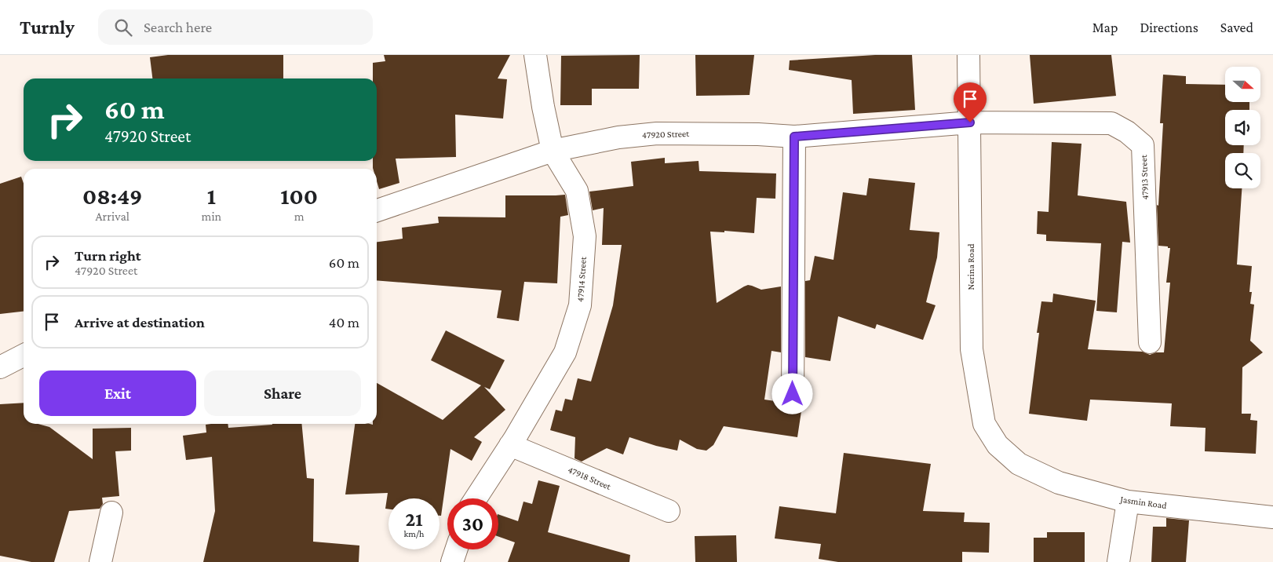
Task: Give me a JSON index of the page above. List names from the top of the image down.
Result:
{
  "streets": {
    "street": [
      "47920 Street",
      "47913 Street",
      "Nerina Road",
      "47914 Street",
      "47918 Street",
      "Jasmin Road"
    ]
  },
  "crossings": [
    ["47920 Street", "47913 Street"],
    ["47920 Street", "Nerina Road"],
    ["47920 Street", "47914 Street"],
    ["47913 Street", "Nerina Road"],
    ["Nerina Road", "Jasmin Road"],
    ["47914 Street", "47918 Street"]
  ],
  "north": "right",
  "page": {
    "header": "Turnly",
    "search": "Search here",
    "nav": ["Map", "Directions", "Saved"],
    "turn": ["60 m", "47920 Street"],
    "eta": [
      "08:49",
      "Arrival",
      "1",
      "min",
      "100",
      "m"
    ],
    "list": [
      {
        "name": "Turn right",
        "note": "47920 Street",
        "value": "60 m"
      },
      {
        "name": "Arrive at destination",
        "value": "40 m"
      }
    ],
    "buttons": ["Exit", "Share"],
    "speed": "21 km/h",
    "limit": "30"
  }
}
